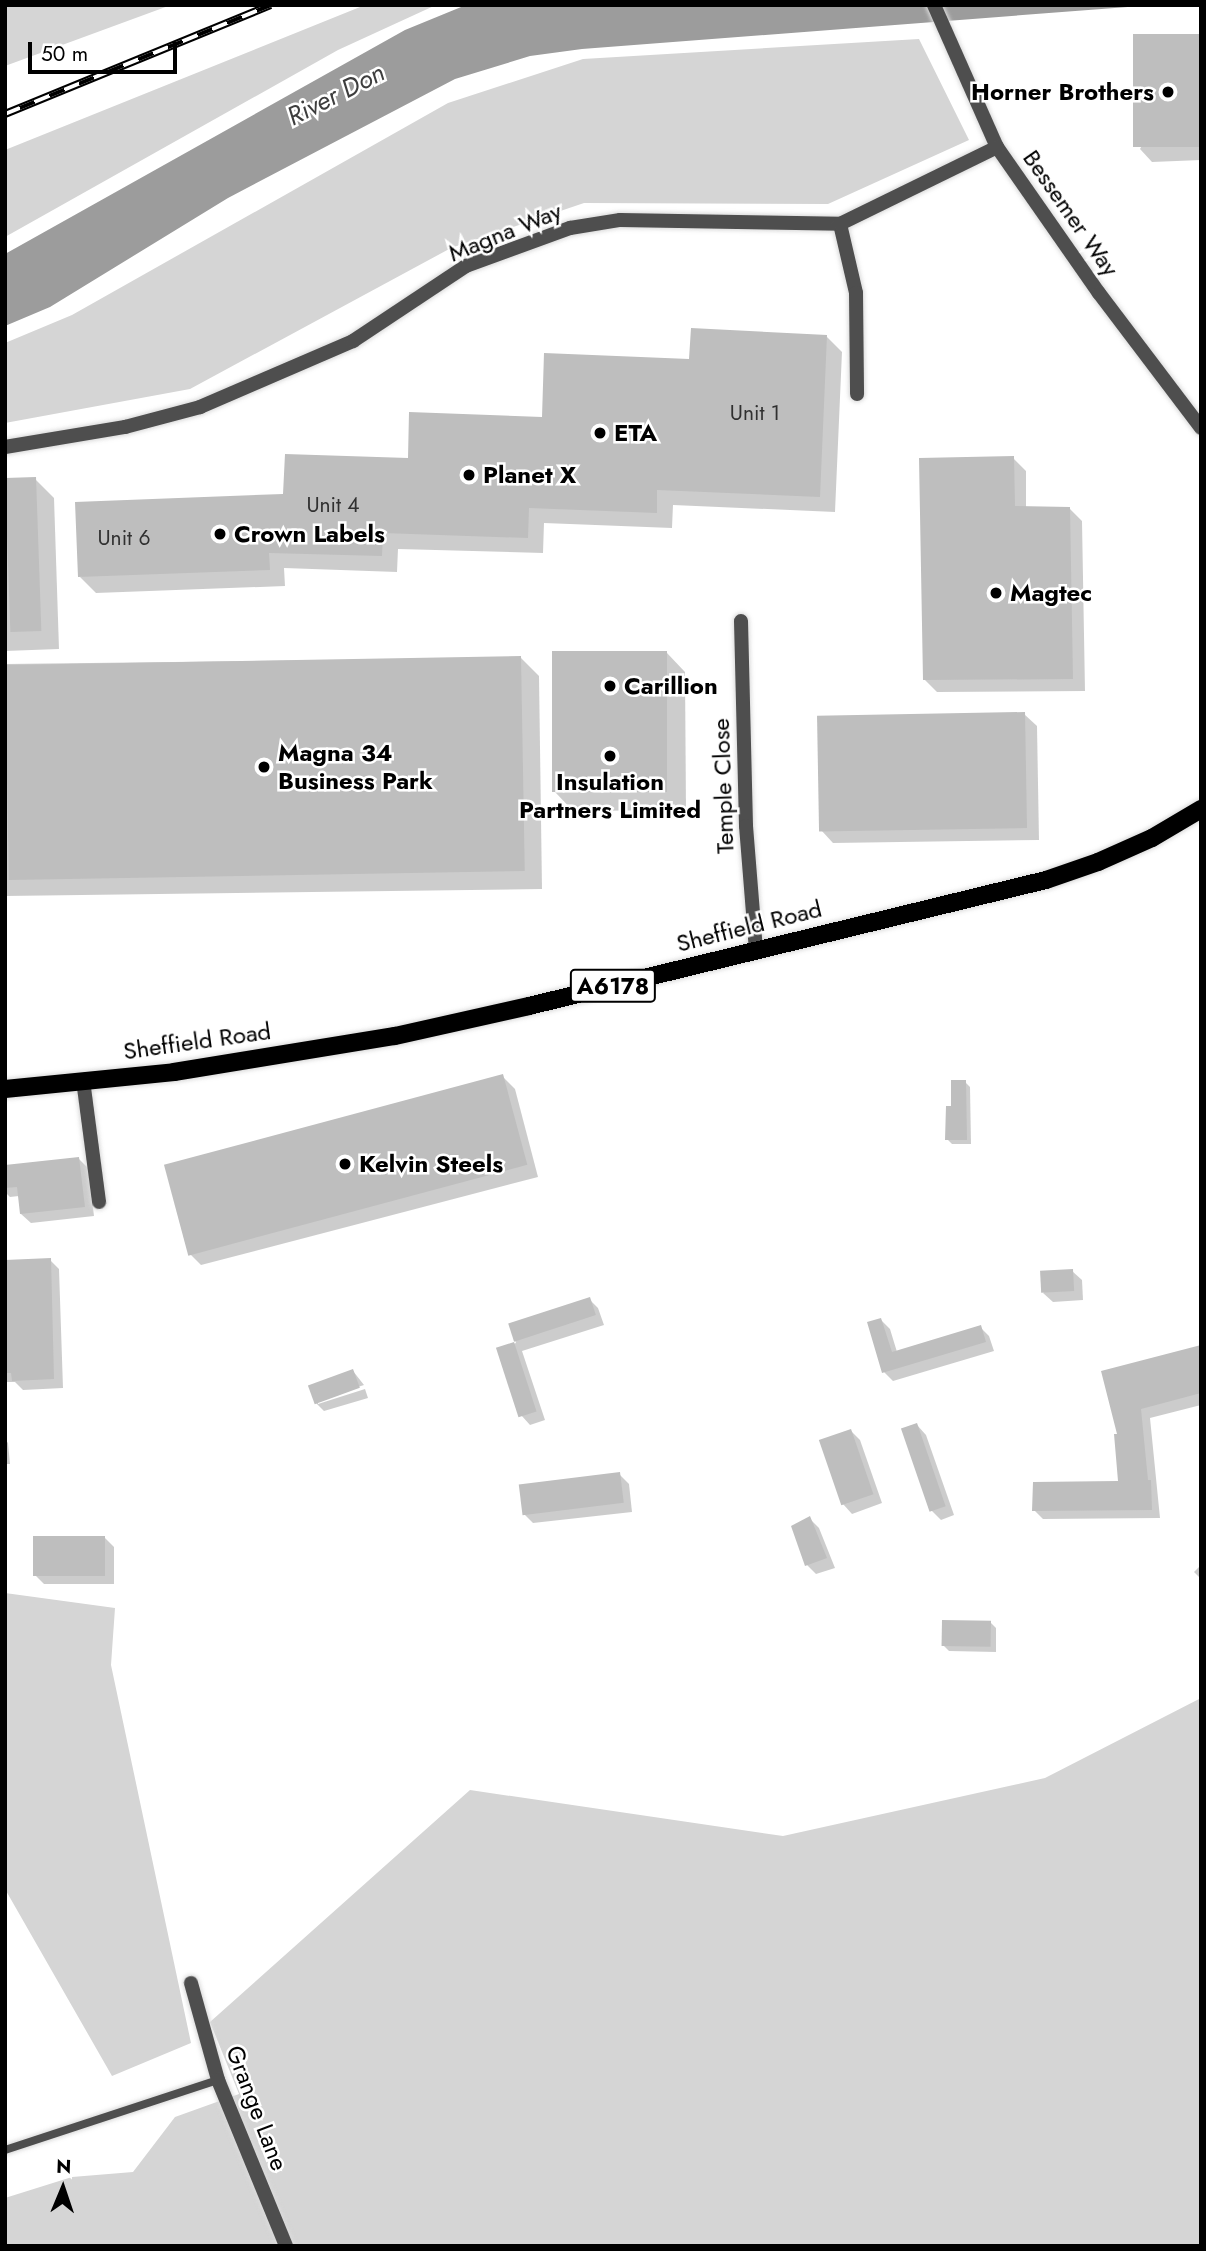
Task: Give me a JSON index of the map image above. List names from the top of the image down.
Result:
{
  "streets": {
    "main road": ["Sheffield Road", "A6178"],
    "street": [
      "Bessemer Way",
      "Magna Way",
      "Temple Close",
      "Grange Lane"
    ]
  },
  "crossings": [
    ["Bessemer Way", "Magna Way"],
    ["Temple Close", "Sheffield Road"]
  ],
  "water": ["River Don"],
  "places": [
    "Horner Brothers",
    "ETA",
    "Planet X",
    "Crown Labels",
    "Magtec",
    "Carillion",
    "Insulation Partners Limited",
    "Magna 34 Business Park",
    "Kelvin Steels"
  ],
  "house_numbers": ["Unit 1", "Unit 4", "Unit 6"],
  "scale_bar": "50 m",
  "north": "top"
}
